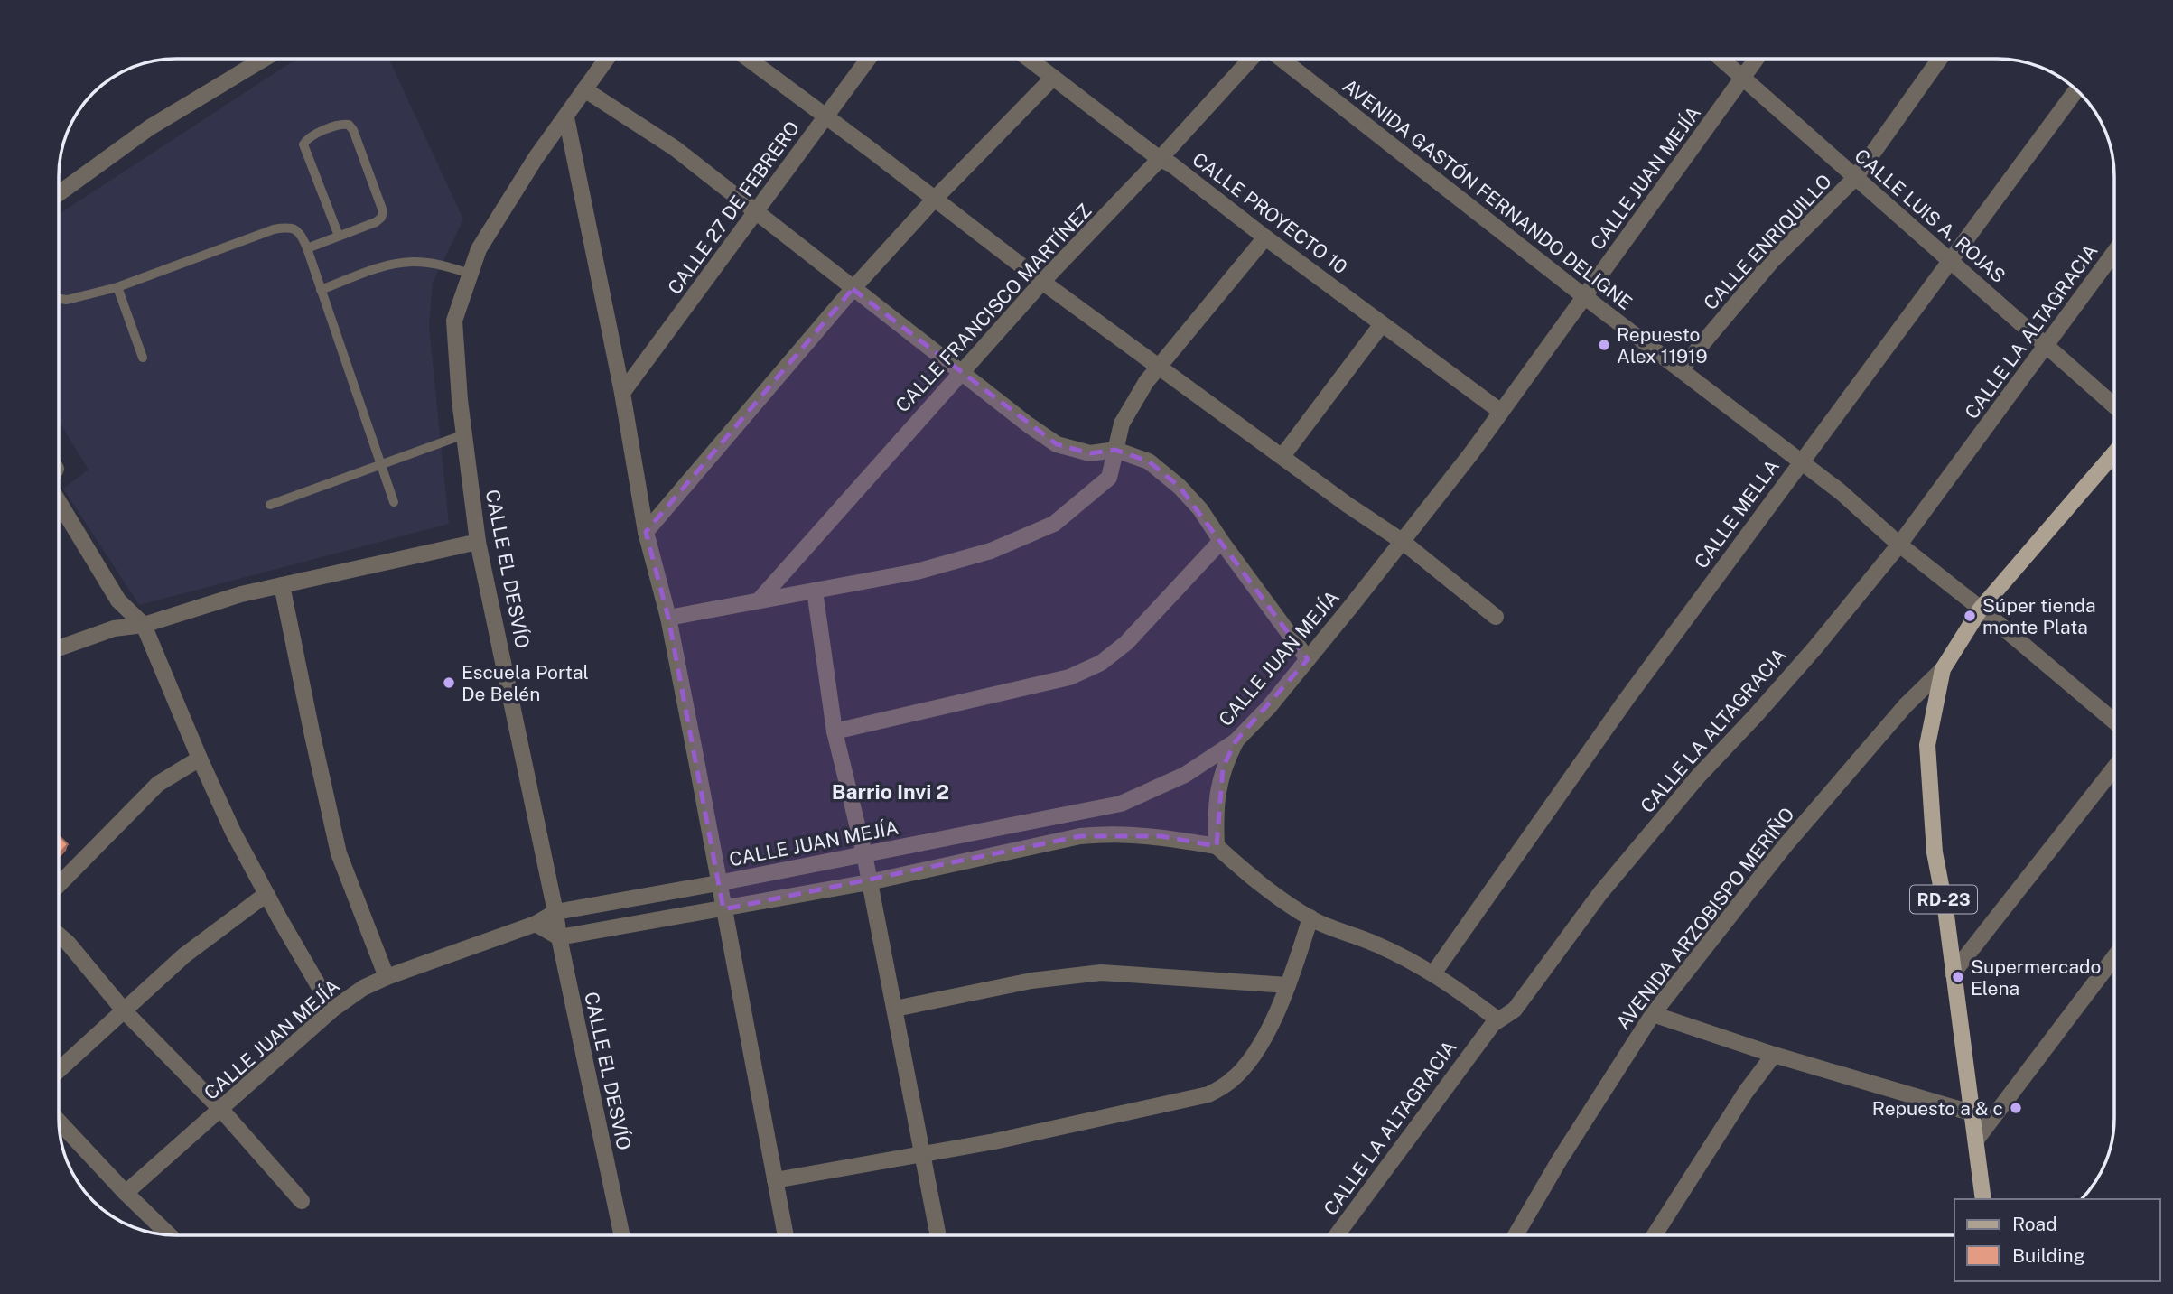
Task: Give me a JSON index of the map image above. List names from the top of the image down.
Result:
{
  "streets": {
    "main road": ["RD-23"],
    "street": [
      "CALLE JUAN MEJÍA",
      "AVENIDA GASTÓN FERNANDO DELIGNE",
      "CALLE 27 DE FEBRERO",
      "CALLE PROYECTO 10",
      "CALLE LUIS A. ROJAS",
      "CALLE ENRIQUILLO",
      "CALLE FRANCISCO MARTÍNEZ",
      "CALLE LA ALTAGRACIA",
      "CALLE MELLA",
      "CALLE EL DESVÍO",
      "AVENIDA ARZOBISPO MERIÑO"
    ]
  },
  "crossings": [
    ["CALLE JUAN MEJÍA", "AVENIDA GASTÓN FERNANDO DELIGNE"],
    ["CALLE JUAN MEJÍA", "CALLE PROYECTO 10"],
    ["CALLE JUAN MEJÍA", "CALLE LUIS A. ROJAS"],
    ["CALLE JUAN MEJÍA", "CALLE EL DESVÍO"],
    ["AVENIDA GASTÓN FERNANDO DELIGNE", "CALLE ENRIQUILLO"],
    ["AVENIDA GASTÓN FERNANDO DELIGNE", "CALLE LA ALTAGRACIA"],
    ["AVENIDA GASTÓN FERNANDO DELIGNE", "CALLE MELLA"],
    ["AVENIDA GASTÓN FERNANDO DELIGNE", "RD-23"],
    ["CALLE PROYECTO 10", "CALLE FRANCISCO MARTÍNEZ"],
    ["CALLE LUIS A. ROJAS", "CALLE ENRIQUILLO"],
    ["CALLE LUIS A. ROJAS", "CALLE LA ALTAGRACIA"],
    ["CALLE LUIS A. ROJAS", "CALLE MELLA"],
    ["RD-23", "AVENIDA ARZOBISPO MERIÑO"]
  ],
  "districts": ["Barrio Invi 2"],
  "places": [
    "Repuesto Alex 11919",
    "Súper tienda monte Plata",
    "Escuela Portal De Belén",
    "Supermercado Elena",
    "Repuesto a & c"
  ],
  "legend": ["Road", "Building"]
}
